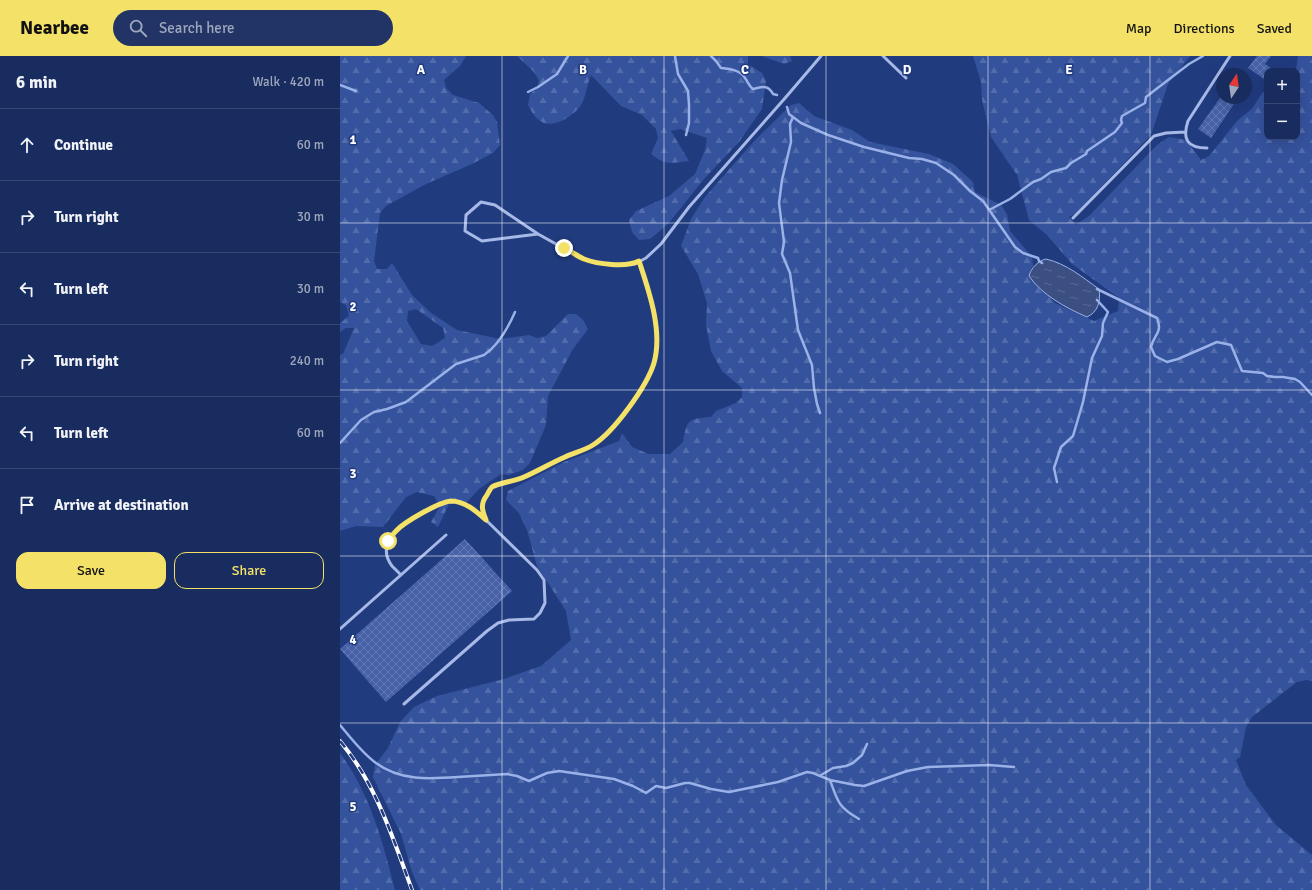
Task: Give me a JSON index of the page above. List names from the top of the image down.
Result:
{
  "north": "top",
  "page": {
    "header": "Nearbee",
    "search": "Search here",
    "nav": ["Map", "Directions", "Saved"],
    "heading": ["6 min", "Walk · 420 m"],
    "map_buttons": ["+", "−"],
    "list": [
      ["Continue", "60 m"],
      ["Turn right", "30 m"],
      ["Turn left", "30 m"],
      ["Turn right", "240 m"],
      ["Turn left", "60 m"],
      "Arrive at destination"
    ],
    "buttons": ["Save", "Share"]
  },
  "grid": {
    "columns": [
      "A",
      "B",
      "C",
      "D",
      "E"
    ],
    "rows": [
      "1",
      "2",
      "3",
      "4",
      "5"
    ]
  }
}
